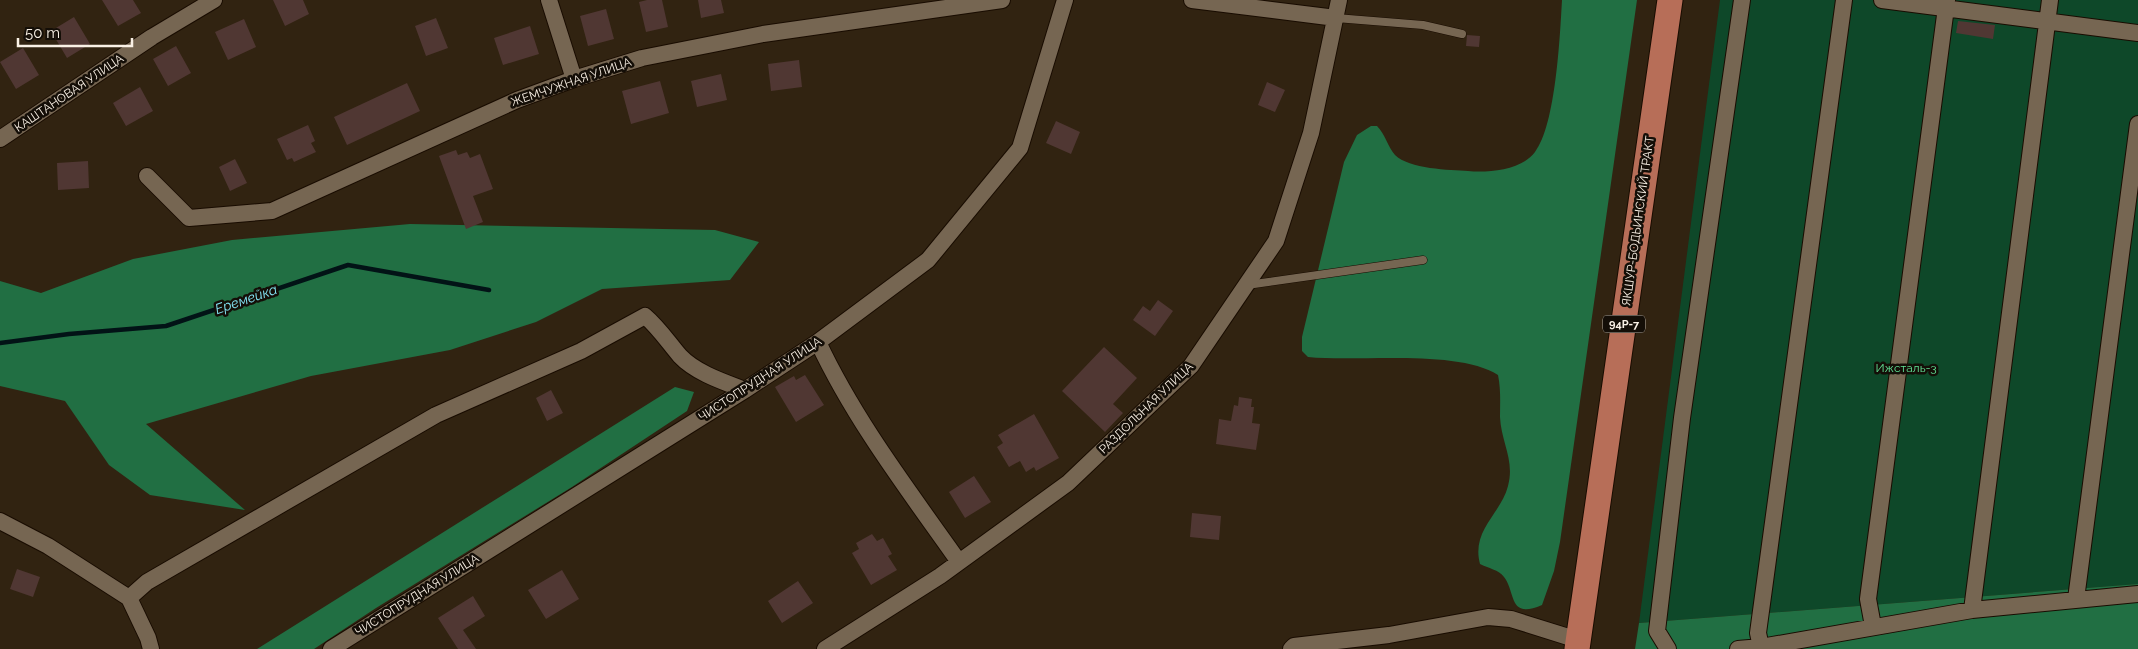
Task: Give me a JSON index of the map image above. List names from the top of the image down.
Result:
{
  "streets": {
    "main road": ["ЯКШУР-БОДЬИНСКИЙ ТРАКТ", "94Р-7"],
    "street": [
      "ЖЕМЧУЖНАЯ УЛИЦА",
      "КАШТАНОВАЯ УЛИЦА",
      "ЧИСТОПРУДНАЯ УЛИЦА",
      "РАЗДОЛЬНАЯ УЛИЦА"
    ]
  },
  "water": ["Еремейка"],
  "parks": ["Ижсталь-3"],
  "scale_bar": "50 m"
}
